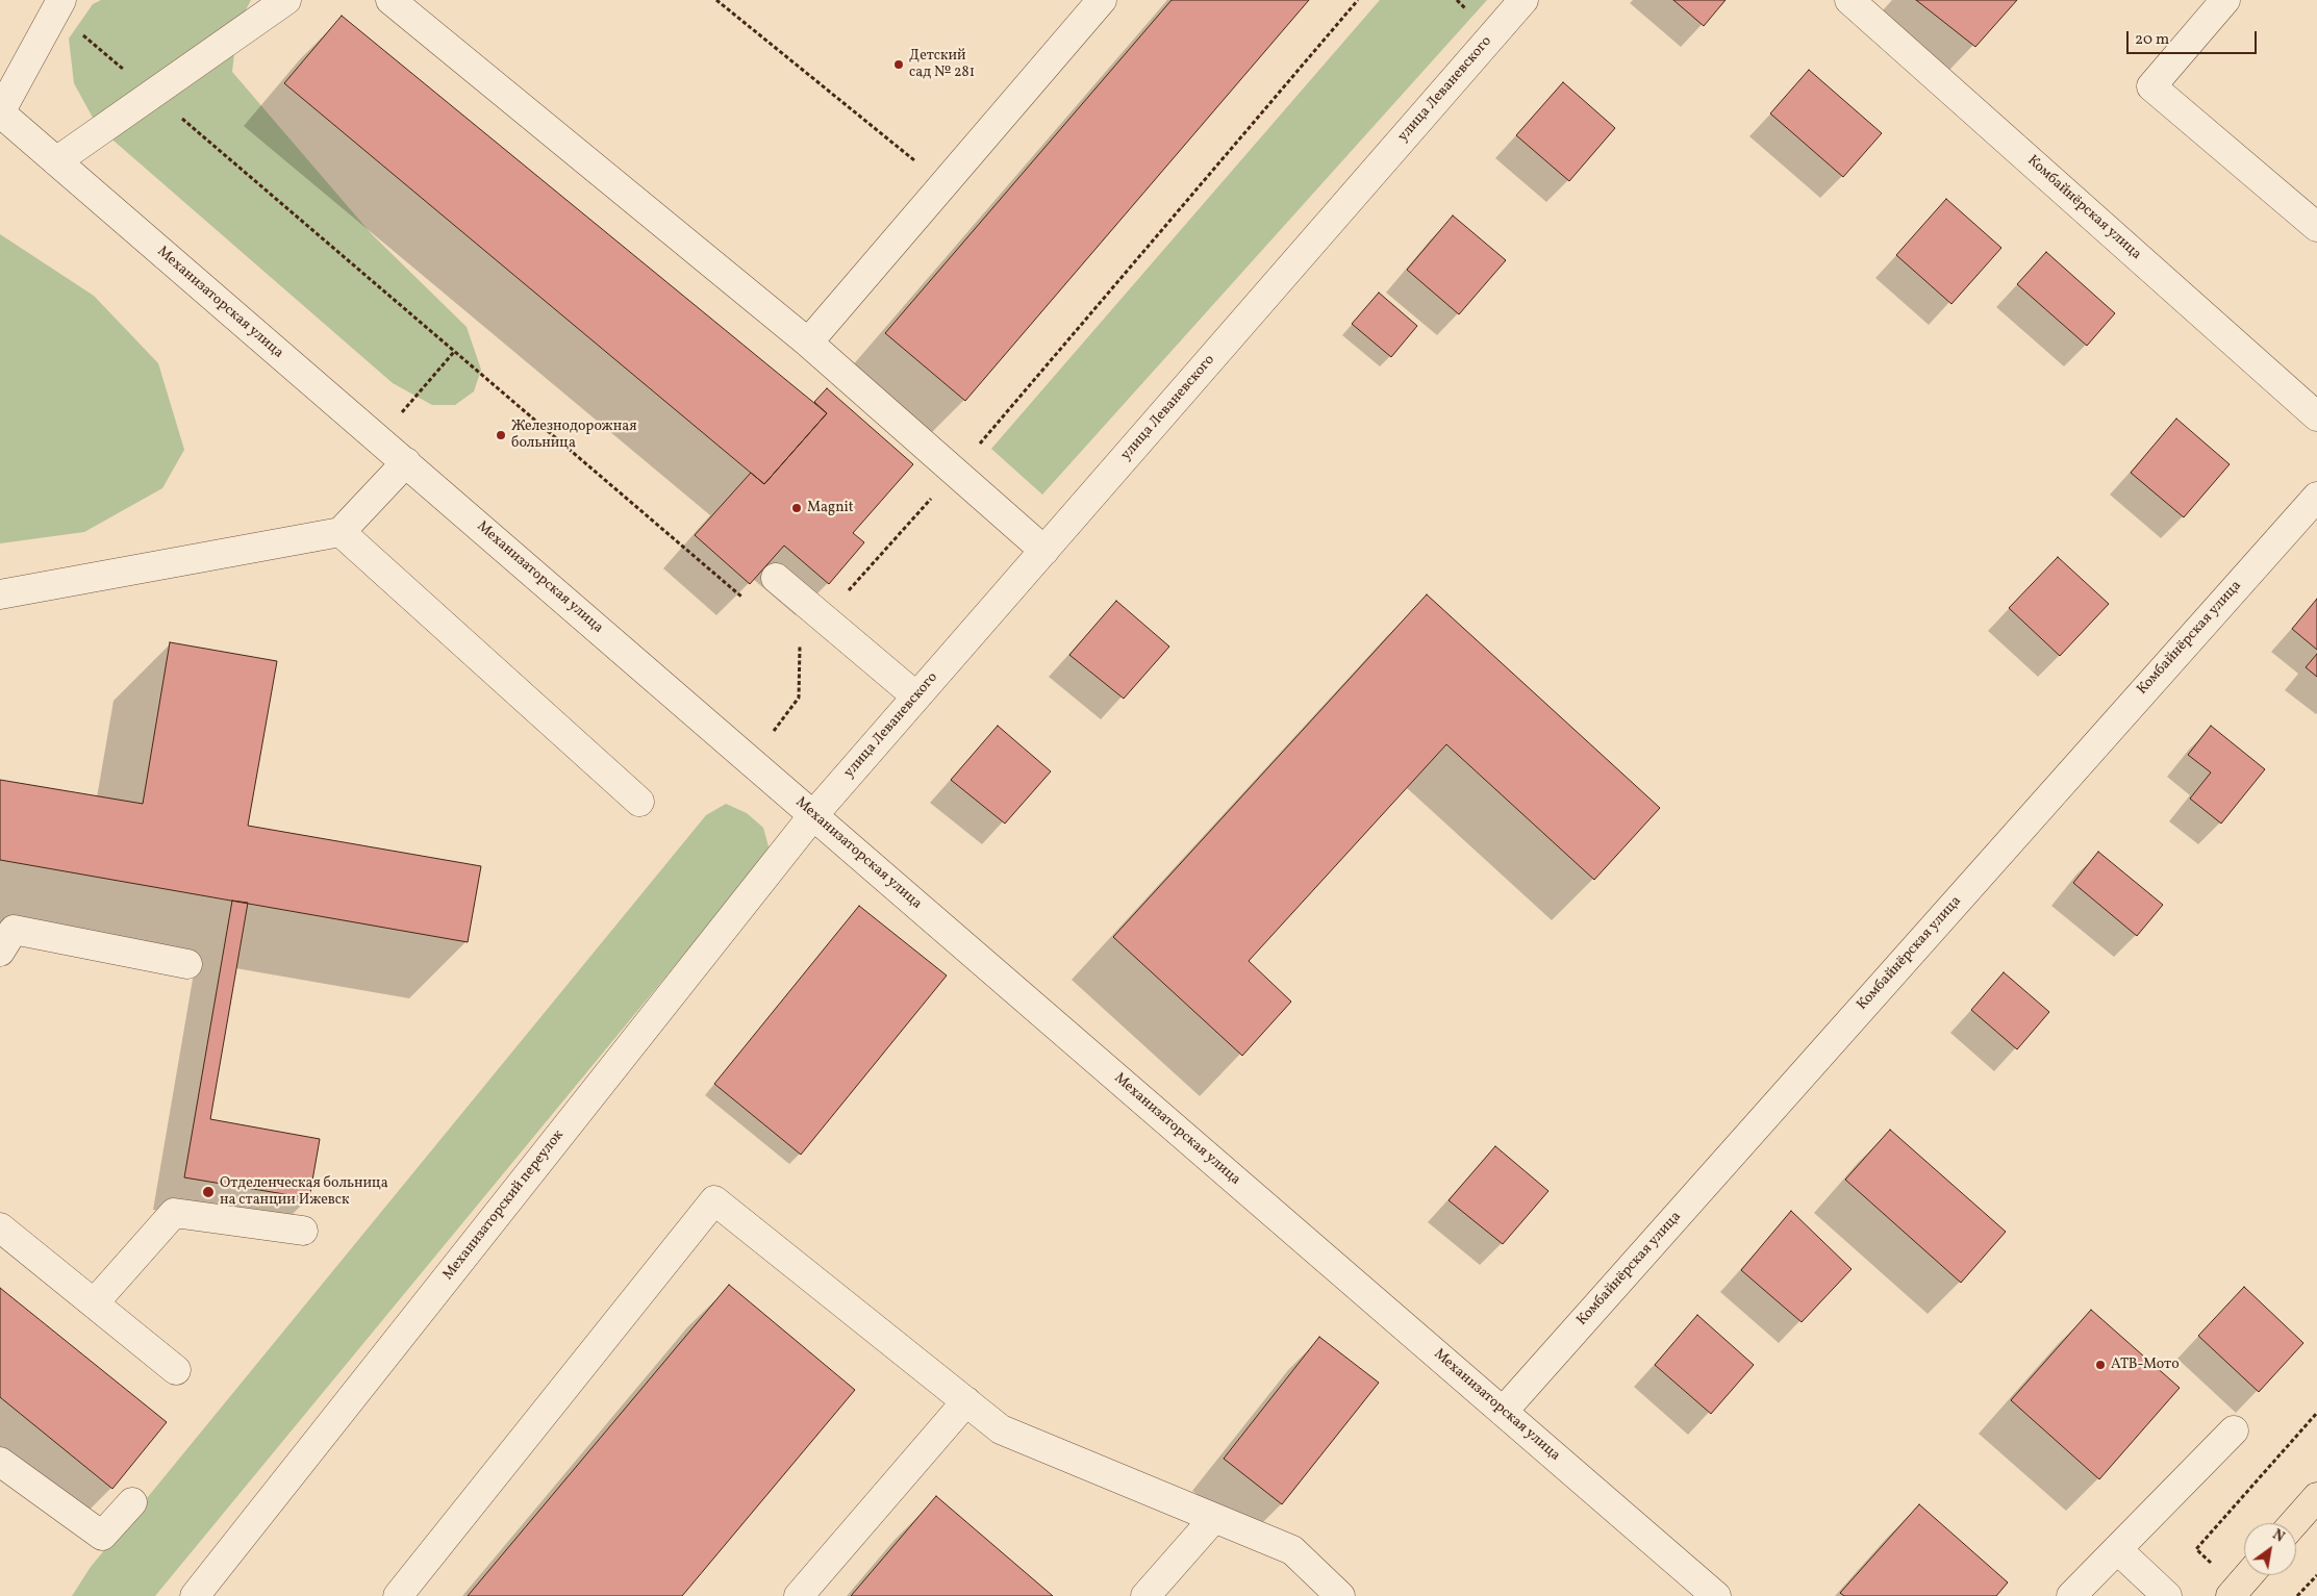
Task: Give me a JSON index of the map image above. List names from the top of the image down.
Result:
{
  "streets": {
    "street": [
      "улица Леваневского",
      "Комбайнёрская улица",
      "Механизаторская улица",
      "Механизаторский переулок"
    ]
  },
  "crossings": [
    ["улица Леваневского", "Механизаторская улица"],
    ["улица Леваневского", "Механизаторский переулок"],
    ["Комбайнёрская улица", "Механизаторская улица"],
    ["Механизаторская улица", "Механизаторский переулок"]
  ],
  "places": [
    "Детский сад № 281",
    "Железнодорожная больница",
    "Magnit",
    "Отделенческая больница на станции Ижевск",
    "АТВ-Мото"
  ],
  "scale_bar": "20 m",
  "north": "top right"
}
